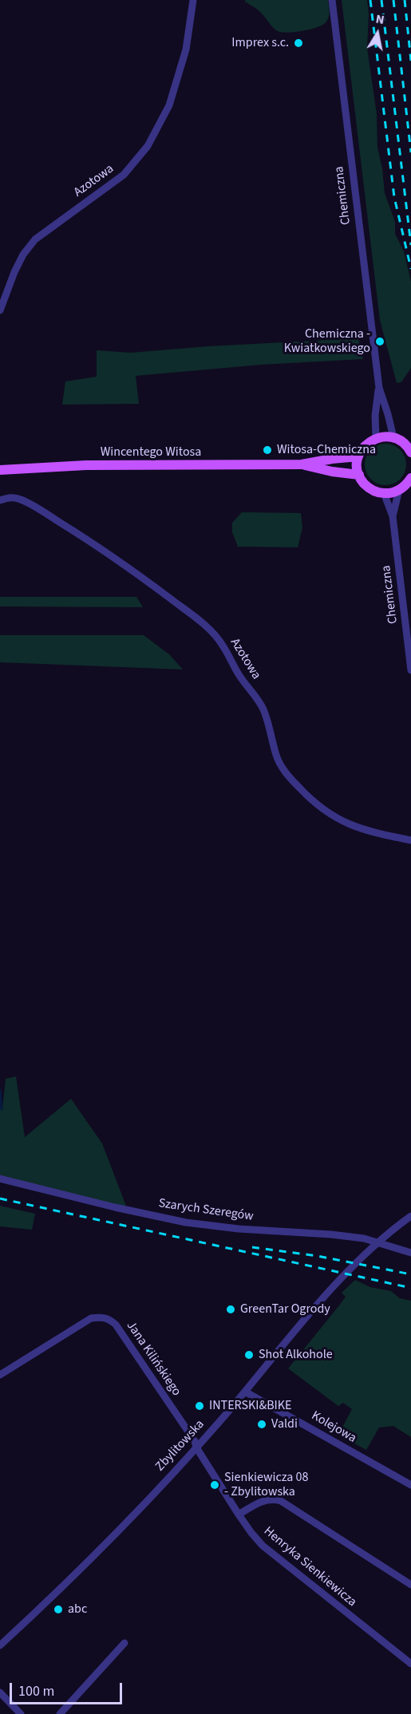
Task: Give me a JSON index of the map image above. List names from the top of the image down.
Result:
{
  "streets": {
    "main road": ["Wincentego Witosa"],
    "street": [
      "Azotowa",
      "Chemiczna",
      "Szarych Szeregów",
      "Jana Kilińskiego",
      "Kolejowa",
      "Zbylitowska",
      "Henryka Sienkiewicza"
    ]
  },
  "crossings": [
    ["Jana Kilińskiego", "Zbylitowska"],
    ["Jana Kilińskiego", "Henryka Sienkiewicza"],
    ["Kolejowa", "Zbylitowska"],
    ["Zbylitowska", "Henryka Sienkiewicza"]
  ],
  "places": [
    "Imprex s.c.",
    "Chemiczna - Kwiatkowskiego",
    "Witosa-Chemiczna",
    "GreenTar Ogrody",
    "Shot Alkohole",
    "INTERSKI&BIKE",
    "Valdi",
    "Sienkiewicza 08 - Zbylitowska",
    "abc"
  ],
  "scale_bar": "100 m",
  "north": "top"
}
